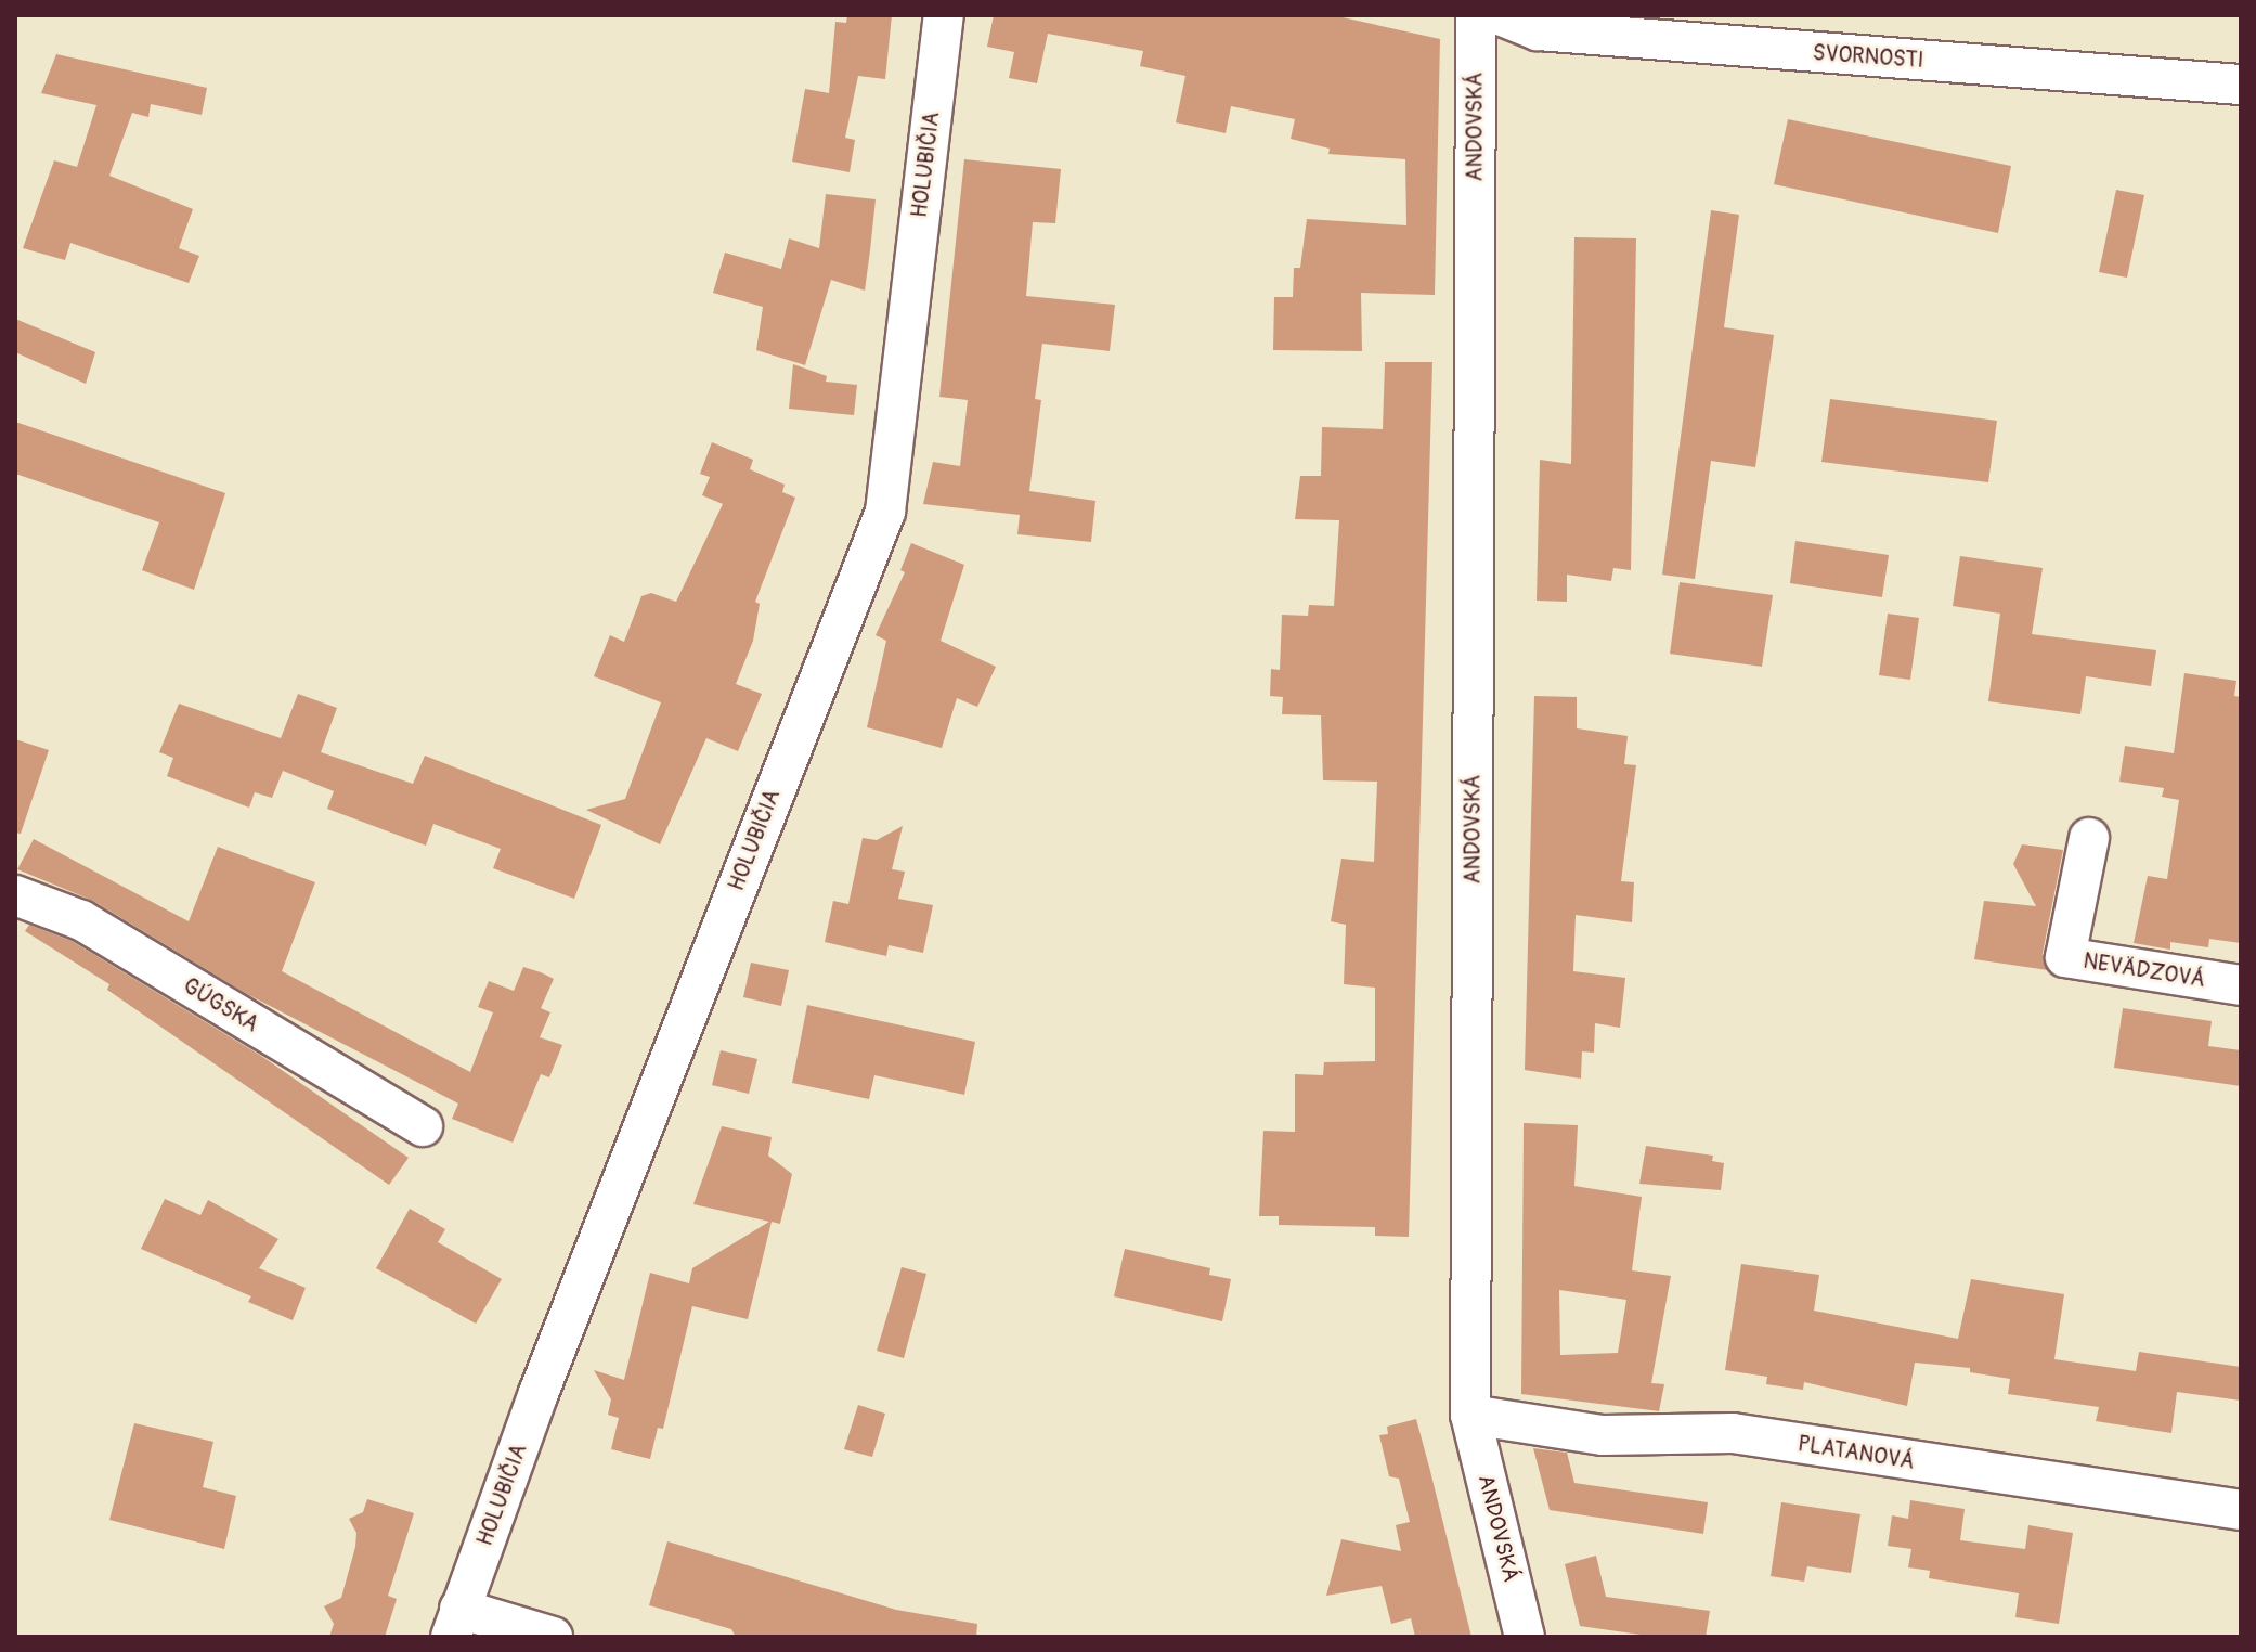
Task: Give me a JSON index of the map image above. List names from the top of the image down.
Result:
{
  "streets": {
    "street": [
      "SVORNOSTI",
      "ANDOVSKÁ",
      "HOLUBIČIA",
      "NEVÄDZOVÁ",
      "GÚGSKA",
      "PLATANOVÁ"
    ]
  },
  "crossings": [
    ["ANDOVSKÁ", "PLATANOVÁ"]
  ]
}
